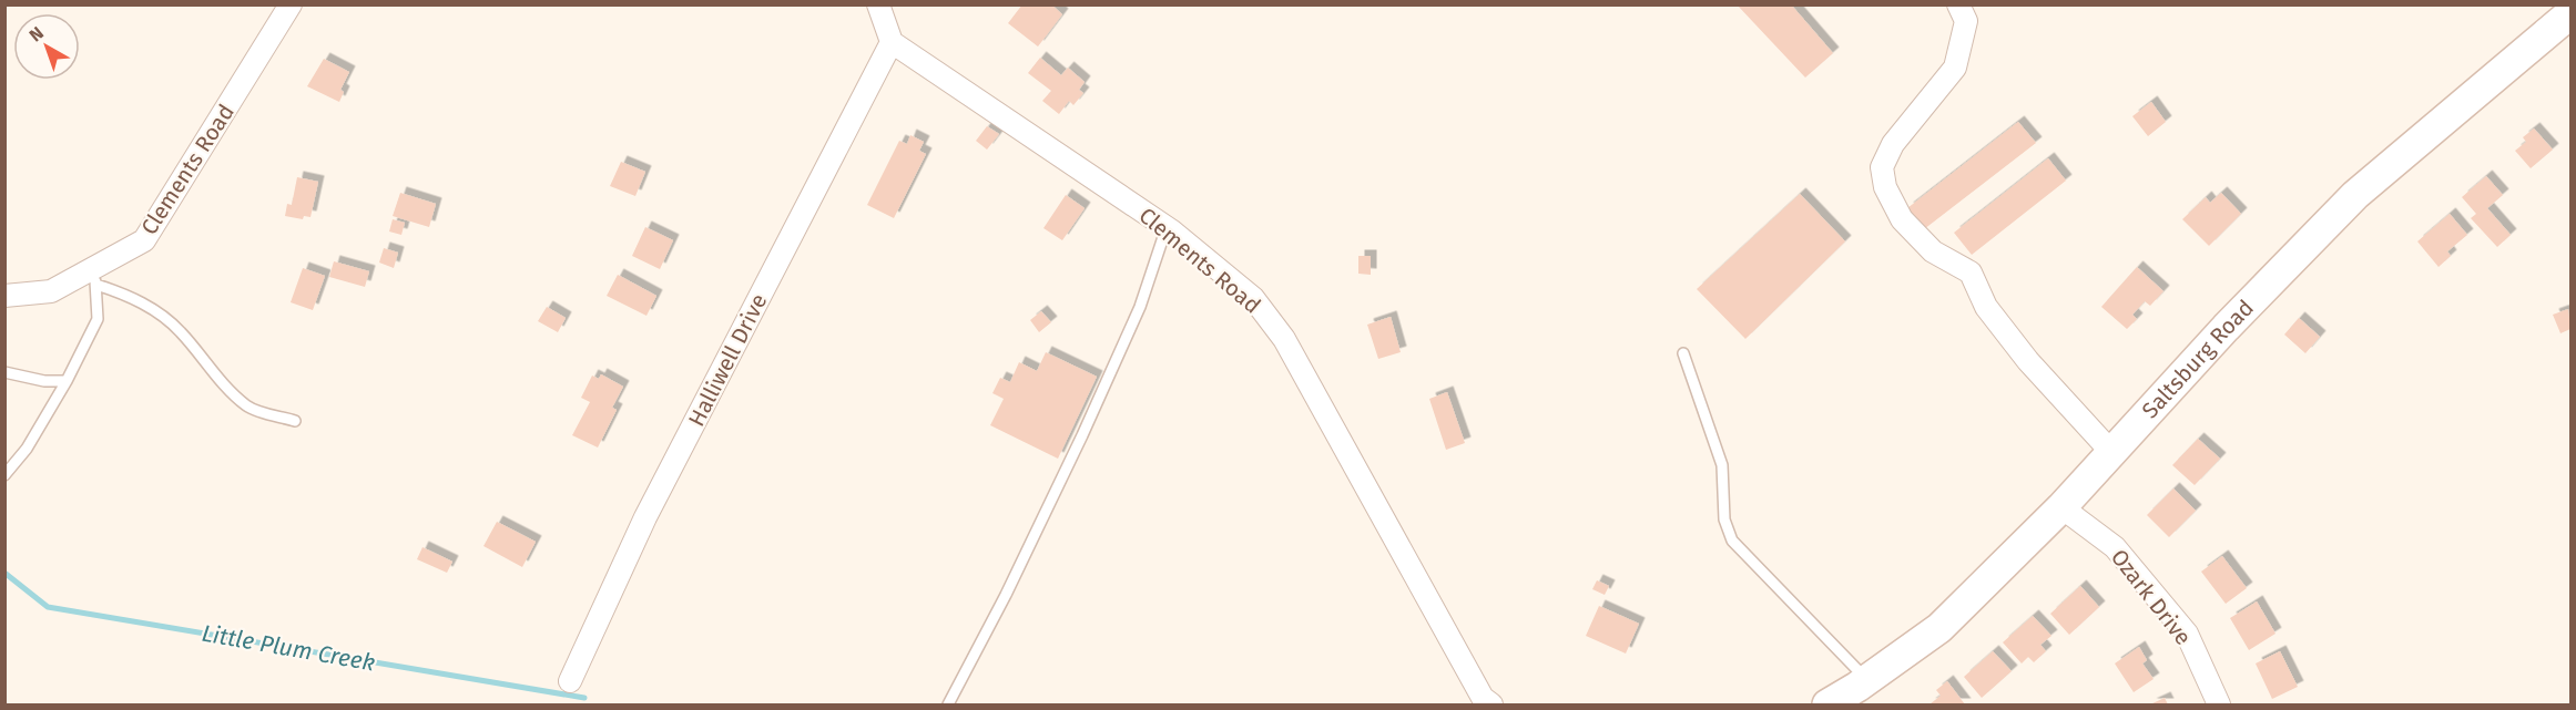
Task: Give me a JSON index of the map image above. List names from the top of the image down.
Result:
{
  "streets": {
    "main road": ["Saltsburg Road"],
    "street": ["Clements Road", "Halliwell Drive", "Ozark Drive"]
  },
  "crossings": [
    ["Clements Road", "Halliwell Drive"],
    ["Saltsburg Road", "Ozark Drive"]
  ],
  "water": ["Little Plum Creek"],
  "north": "top left"
}
